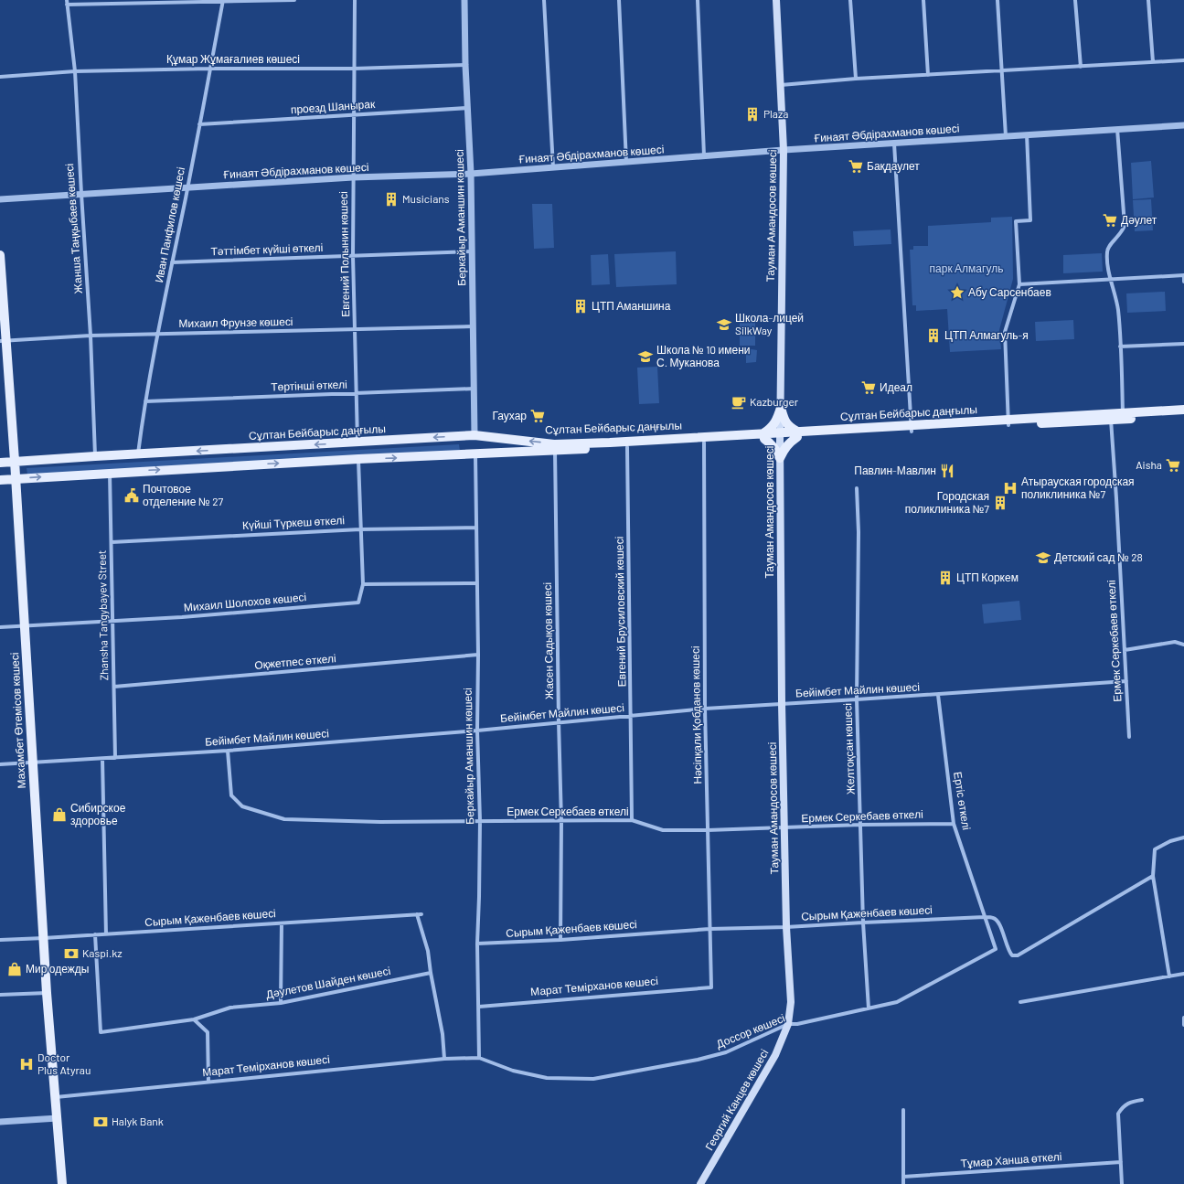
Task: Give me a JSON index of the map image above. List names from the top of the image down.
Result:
{
  "streets": {
    "main road": [
      "Тауман Амандосов көшесі",
      "Сұлтан Бейбарыс даңғылы",
      "Махамбет Өтемісов көшесі",
      "Георгий Канцев көшесі"
    ],
    "street": [
      "Құмар Жұмағалиев көшесі",
      "проезд Шанырак",
      "Ғинаят Әбдірахманов көшесі",
      "Беркайыр Аманшин көшесі",
      "Иван Панфилов көшесі",
      "Жанша Таңқыбаев көшесі",
      "Тәттімбет күйші өткелі",
      "Евгений Полынин көшесі",
      "Михаил Фрунзе көшесі",
      "Төртінші өткелі",
      "Күйші Түркеш өткелі",
      "Михаил Шолохов көшесі",
      "Евгений Брусиловский көшесі",
      "Zhansha Tangybayev Street",
      "Жасен Садықов көшесі",
      "Ермек Серкебаев өткелі",
      "Оқжетпес өткелі",
      "Бейімбет Майлин көшесі",
      "Нәсіпқали Қобданов көшесі",
      "Желтоқсан көшесі",
      "Ертіс өткелі",
      "Сырым Қаженбаев көшесі",
      "Дәулетов Шайден көшесі",
      "Марат Темірханов көшесі",
      "Доссор көшесі",
      "Тұмар Ханша өткелі"
    ]
  },
  "crossings": [
    ["Құмар Жұмағалиев көшесі", "Беркайыр Аманшин көшесі"],
    ["Құмар Жұмағалиев көшесі", "Иван Панфилов көшесі"],
    ["Құмар Жұмағалиев көшесі", "Жанша Таңқыбаев көшесі"],
    ["Құмар Жұмағалиев көшесі", "Евгений Полынин көшесі"],
    ["проезд Шанырак", "Беркайыр Аманшин көшесі"],
    ["проезд Шанырак", "Иван Панфилов көшесі"],
    ["проезд Шанырак", "Евгений Полынин көшесі"],
    ["Ғинаят Әбдірахманов көшесі", "Тауман Амандосов көшесі"],
    ["Ғинаят Әбдірахманов көшесі", "Беркайыр Аманшин көшесі"],
    ["Ғинаят Әбдірахманов көшесі", "Иван Панфилов көшесі"],
    ["Ғинаят Әбдірахманов көшесі", "Жанша Таңқыбаев көшесі"],
    ["Ғинаят Әбдірахманов көшесі", "Евгений Полынин көшесі"],
    ["Тауман Амандосов көшесі", "Сұлтан Бейбарыс даңғылы"],
    ["Тауман Амандосов көшесі", "Ермек Серкебаев өткелі"],
    ["Тауман Амандосов көшесі", "Бейімбет Майлин көшесі"],
    ["Тауман Амандосов көшесі", "Сырым Қаженбаев көшесі"],
    ["Тауман Амандосов көшесі", "Доссор көшесі"],
    ["Тауман Амандосов көшесі", "Георгий Канцев көшесі"],
    ["Беркайыр Аманшин көшесі", "Тәттімбет күйші өткелі"],
    ["Беркайыр Аманшин көшесі", "Михаил Фрунзе көшесі"],
    ["Беркайыр Аманшин көшесі", "Төртінші өткелі"],
    ["Беркайыр Аманшин көшесі", "Сұлтан Бейбарыс даңғылы"],
    ["Беркайыр Аманшин көшесі", "Күйші Түркеш өткелі"],
    ["Беркайыр Аманшин көшесі", "Ермек Серкебаев өткелі"],
    ["Беркайыр Аманшин көшесі", "Оқжетпес өткелі"],
    ["Беркайыр Аманшин көшесі", "Бейімбет Майлин көшесі"],
    ["Беркайыр Аманшин көшесі", "Сырым Қаженбаев көшесі"],
    ["Беркайыр Аманшин көшесі", "Марат Темірханов көшесі"],
    ["Беркайыр Аманшин көшесі", "Доссор көшесі"],
    ["Иван Панфилов көшесі", "Тәттімбет күйші өткелі"],
    ["Иван Панфилов көшесі", "Михаил Фрунзе көшесі"],
    ["Иван Панфилов көшесі", "Төртінші өткелі"],
    ["Иван Панфилов көшесі", "Сұлтан Бейбарыс даңғылы"],
    ["Жанша Таңқыбаев көшесі", "Михаил Фрунзе көшесі"],
    ["Жанша Таңқыбаев көшесі", "Сұлтан Бейбарыс даңғылы"],
    ["Тәттімбет күйші өткелі", "Евгений Полынин көшесі"],
    ["Евгений Полынин көшесі", "Михаил Фрунзе көшесі"],
    ["Евгений Полынин көшесі", "Төртінші өткелі"],
    ["Евгений Полынин көшесі", "Сұлтан Бейбарыс даңғылы"],
    ["Михаил Фрунзе көшесі", "Махамбет Өтемісов көшесі"],
    ["Сұлтан Бейбарыс даңғылы", "Евгений Брусиловский көшесі"],
    ["Сұлтан Бейбарыс даңғылы", "Zhansha Tangybayev Street"],
    ["Сұлтан Бейбарыс даңғылы", "Жасен Садықов көшесі"],
    ["Сұлтан Бейбарыс даңғылы", "Ермек Серкебаев өткелі"],
    ["Сұлтан Бейбарыс даңғылы", "Нәсіпқали Қобданов көшесі"],
    ["Сұлтан Бейбарыс даңғылы", "Махамбет Өтемісов көшесі"],
    ["Күйші Түркеш өткелі", "Zhansha Tangybayev Street"],
    ["Михаил Шолохов көшесі", "Zhansha Tangybayev Street"],
    ["Михаил Шолохов көшесі", "Махамбет Өтемісов көшесі"],
    ["Евгений Брусиловский көшесі", "Ермек Серкебаев өткелі"],
    ["Евгений Брусиловский көшесі", "Бейімбет Майлин көшесі"],
    ["Zhansha Tangybayev Street", "Оқжетпес өткелі"],
    ["Zhansha Tangybayev Street", "Бейімбет Майлин көшесі"],
    ["Жасен Садықов көшесі", "Ермек Серкебаев өткелі"],
    ["Жасен Садықов көшесі", "Бейімбет Майлин көшесі"],
    ["Жасен Садықов көшесі", "Сырым Қаженбаев көшесі"],
    ["Ермек Серкебаев өткелі", "Бейімбет Майлин көшесі"],
    ["Ермек Серкебаев өткелі", "Нәсіпқали Қобданов көшесі"],
    ["Ермек Серкебаев өткелі", "Желтоқсан көшесі"],
    ["Ермек Серкебаев өткелі", "Ертіс өткелі"],
    ["Бейімбет Майлин көшесі", "Нәсіпқали Қобданов көшесі"],
    ["Бейімбет Майлин көшесі", "Махамбет Өтемісов көшесі"],
    ["Бейімбет Майлин көшесі", "Желтоқсан көшесі"],
    ["Бейімбет Майлин көшесі", "Ертіс өткелі"],
    ["Нәсіпқали Қобданов көшесі", "Сырым Қаженбаев көшесі"],
    ["Нәсіпқали Қобданов көшесі", "Марат Темірханов көшесі"],
    ["Махамбет Өтемісов көшесі", "Сырым Қаженбаев көшесі"],
    ["Махамбет Өтемісов көшесі", "Марат Темірханов көшесі"],
    ["Желтоқсан көшесі", "Сырым Қаженбаев көшесі"],
    ["Желтоқсан көшесі", "Доссор көшесі"],
    ["Ертіс өткелі", "Сырым Қаженбаев көшесі"],
    ["Ертіс өткелі", "Доссор көшесі"],
    ["Сырым Қаженбаев көшесі", "Дәулетов Шайден көшесі"],
    ["Марат Темірханов көшесі", "Доссор көшесі"],
    ["Доссор көшесі", "Георгий Канцев көшесі"]
  ],
  "parks": ["парк Алмагуль"],
  "places": {
    "building": [
      "Plaza",
      "Musicians",
      "ЦТП Аманшина",
      "ЦТП Алмагуль-я",
      "Городская поликлиника №7",
      "ЦТП Коркем"
    ],
    "supermarket": [
      "Бақдаулет",
      "Дәулет",
      "Идеал",
      "Гаухар",
      "Aisha"
    ],
    "place": ["Абу Сарсенбаев"],
    "school or university": ["Школа-лицей SilkWay", "Школа № 10 имени С. Муканова", "Детский сад № 28"],
    "cafe": ["Kazburger"],
    "restaurant": ["Павлин-Мавлин"],
    "hospital": ["Атырауская городская поликлиника №7", "Doctor Plus Atyrau"],
    "public building": ["Почтовое отделение № 27"],
    "shop": ["Сибирское здоровье", "Мир одежды"],
    "bank": ["Kaspi.kz", "Halyk Bank"]
  }
}
